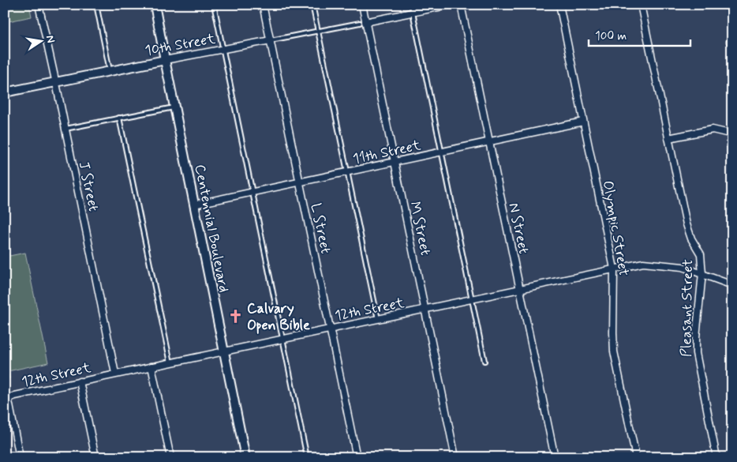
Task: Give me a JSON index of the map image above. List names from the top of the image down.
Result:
{
  "streets": {
    "main road": ["10th Street", "Centennial Boulevard"],
    "street": [
      "11th Street",
      "J Street",
      "L Street",
      "M Street",
      "N Street",
      "Olympic Street",
      "Pleasant Street",
      "12th Street"
    ]
  },
  "crossings": [
    ["10th Street", "J Street"],
    ["10th Street", "Centennial Boulevard"],
    ["10th Street", "L Street"],
    ["10th Street", "M Street"],
    ["11th Street", "Centennial Boulevard"],
    ["11th Street", "L Street"],
    ["11th Street", "M Street"],
    ["11th Street", "N Street"],
    ["11th Street", "Olympic Street"],
    ["J Street", "12th Street"],
    ["Centennial Boulevard", "12th Street"],
    ["L Street", "12th Street"],
    ["M Street", "12th Street"],
    ["N Street", "12th Street"],
    ["Olympic Street", "12th Street"],
    ["Pleasant Street", "12th Street"]
  ],
  "places": {
    "church": ["Calvary Open Bible"]
  },
  "scale_bar": "100 m",
  "north": "right"
}
